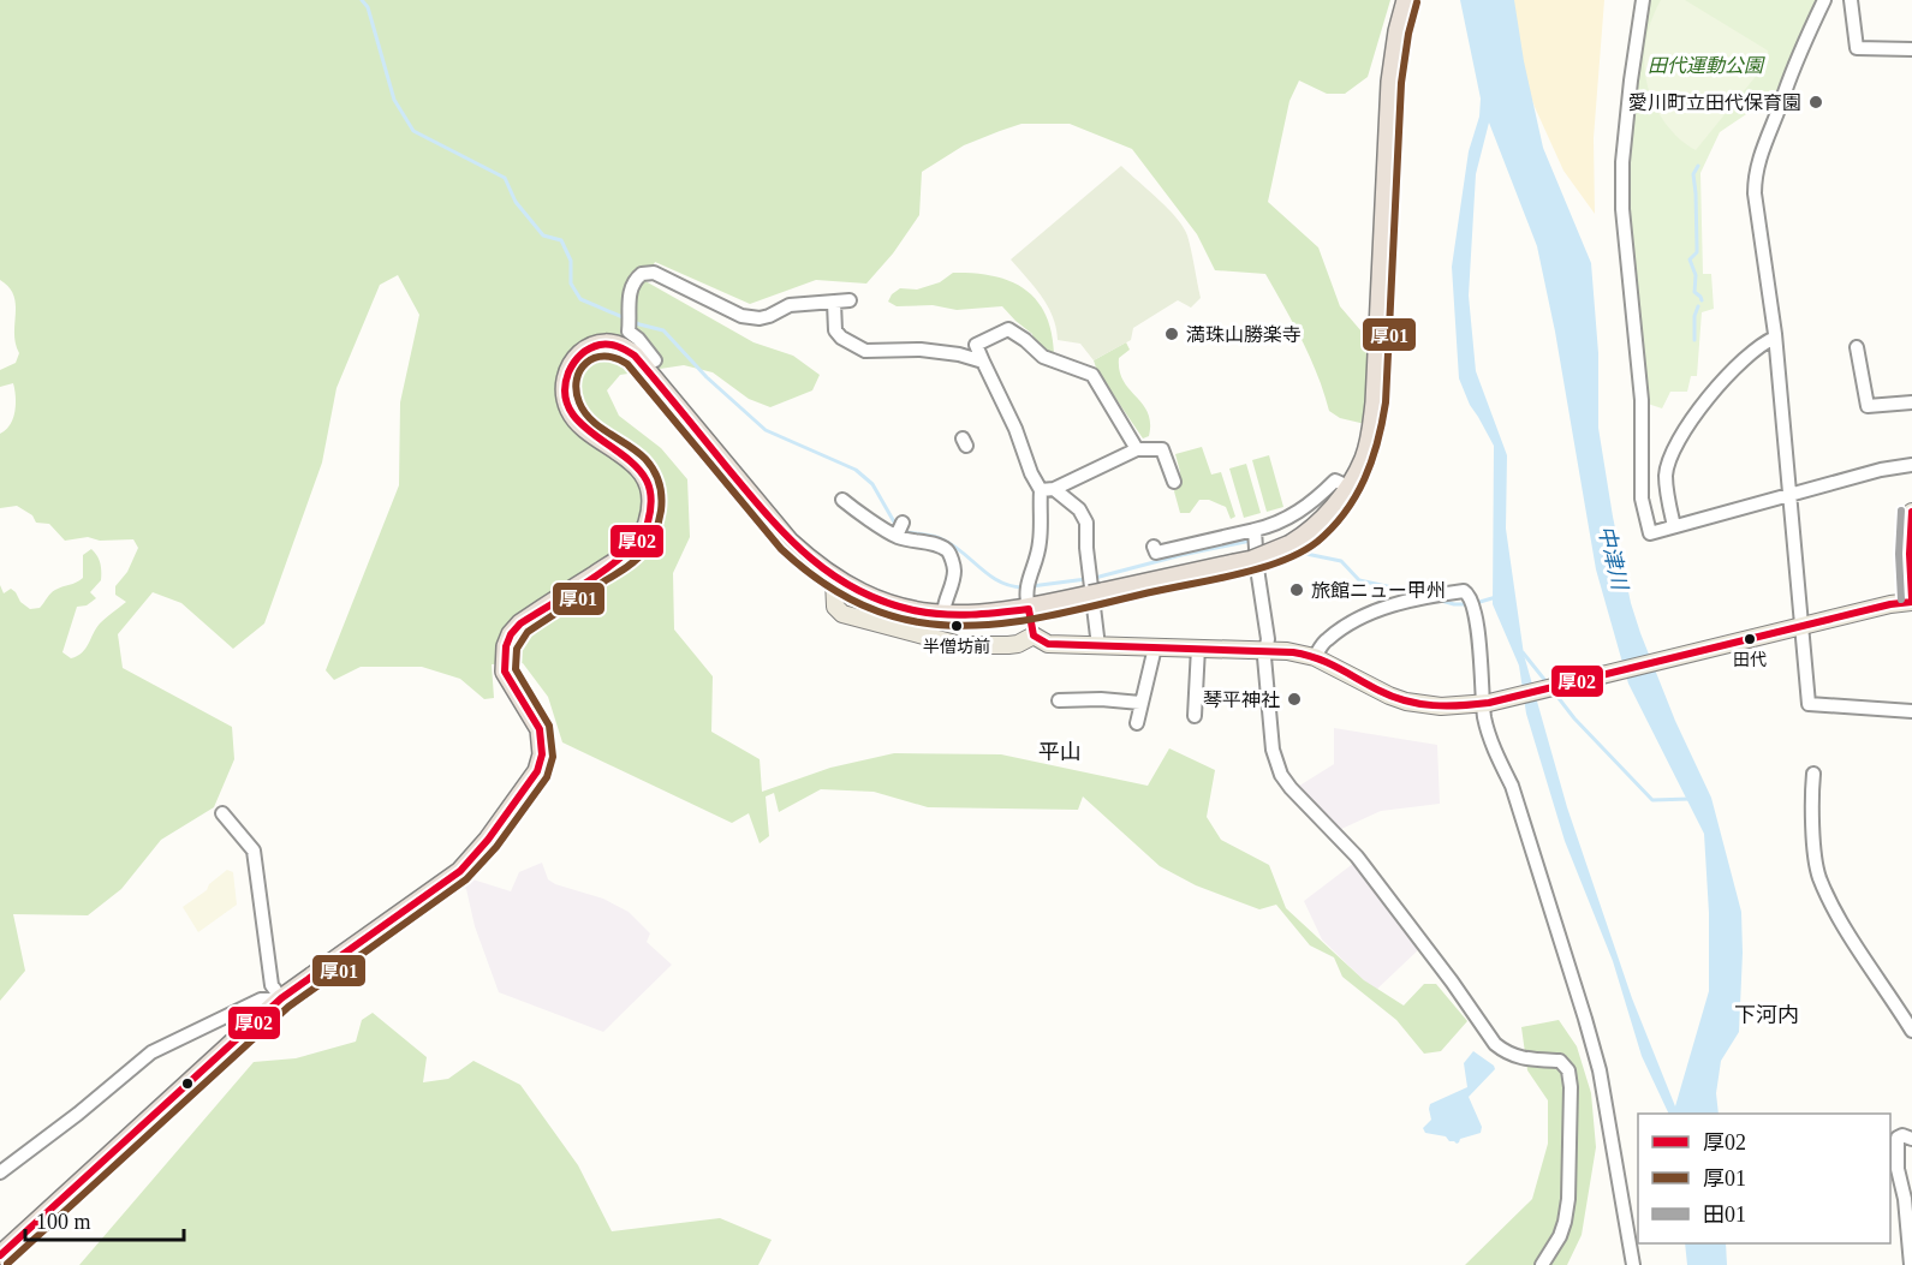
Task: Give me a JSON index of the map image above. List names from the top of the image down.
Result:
{
  "districts": ["平山", "下河内"],
  "water": ["中津川"],
  "parks": ["田代運動公園"],
  "places": [
    "愛川町立田代保育園",
    "満珠山勝楽寺",
    "旅館ニュー甲州",
    "半僧坊前",
    "田代",
    "琴平神社"
  ],
  "lines": ["transit line 厚01", "transit line 厚02", "transit line 田01"],
  "legend": ["厚02", "厚01", "田01"],
  "scale_bar": "100 m"
}
